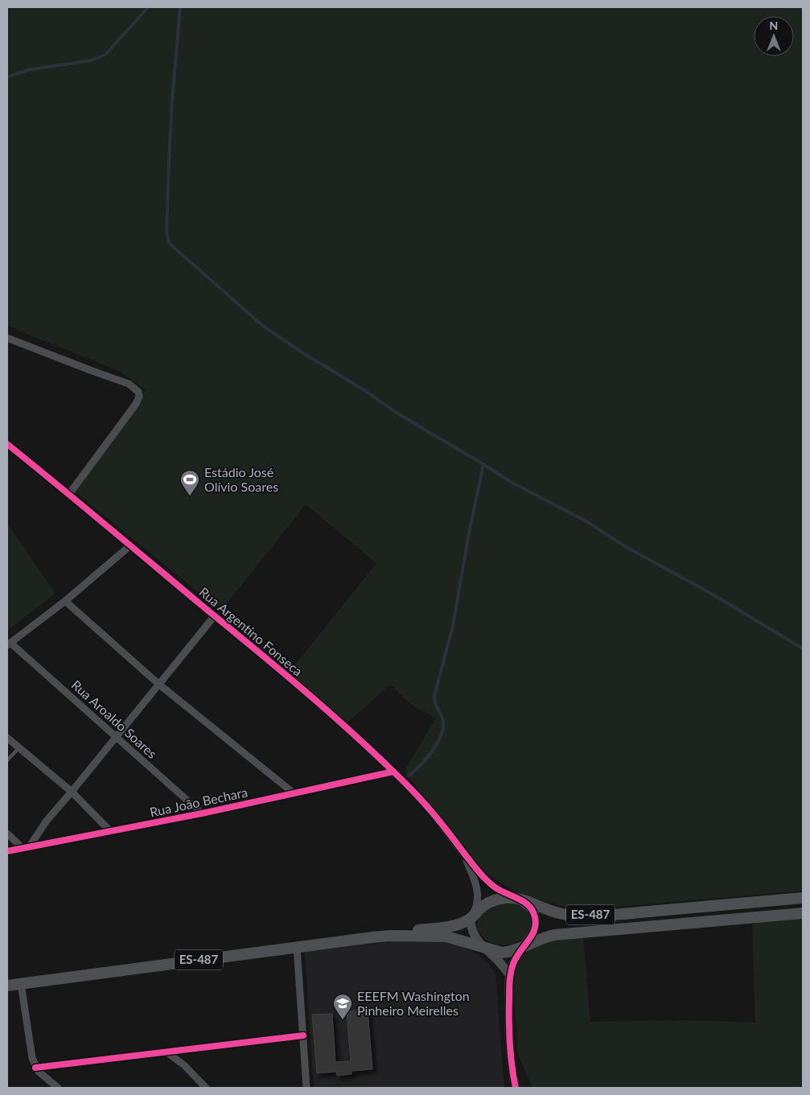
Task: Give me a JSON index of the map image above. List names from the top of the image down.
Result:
{
  "streets": {
    "main road": ["ES-487"],
    "street": ["Rua Argentino Fonseca", "Rua Aroaldo Soares", "Rua João Bechara"]
  },
  "crossings": [
    ["Rua Argentino Fonseca", "Rua João Bechara"],
    ["Rua Aroaldo Soares", "Rua João Bechara"]
  ],
  "places": {
    "sports": ["Estádio José Olívio Soares"],
    "school or university": ["EEEFM Washington Pinheiro Meirelles"]
  },
  "north": "top"
}
